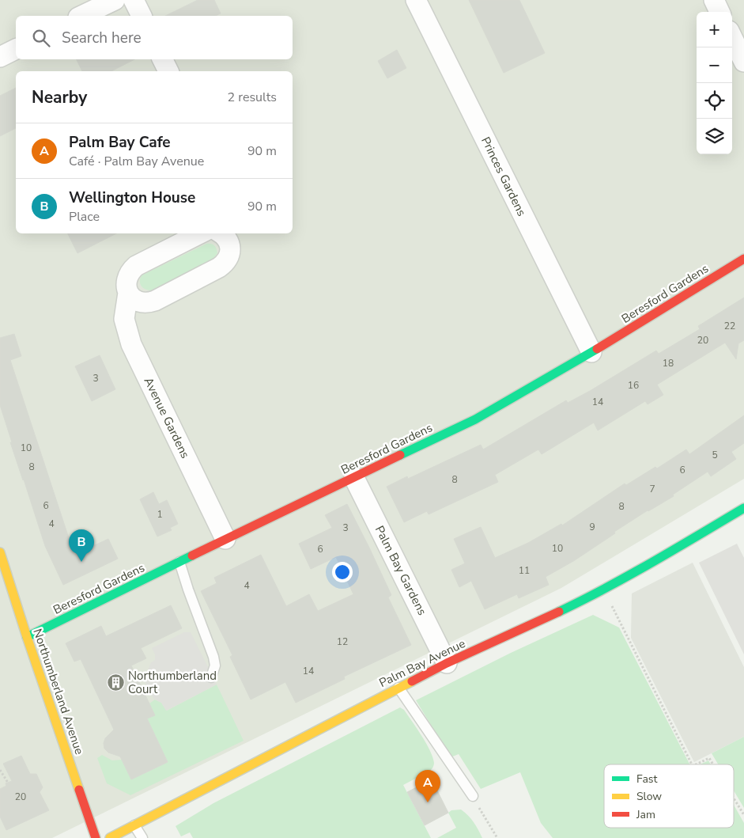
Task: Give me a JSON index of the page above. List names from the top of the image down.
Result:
{
  "streets": {
    "street": [
      "Princes Gardens",
      "Beresford Gardens",
      "Avenue Gardens",
      "Palm Bay Gardens",
      "Palm Bay Avenue",
      "Northumberland Avenue"
    ]
  },
  "crossings": [
    ["Princes Gardens", "Beresford Gardens"],
    ["Beresford Gardens", "Avenue Gardens"],
    ["Beresford Gardens", "Palm Bay Gardens"],
    ["Beresford Gardens", "Northumberland Avenue"],
    ["Palm Bay Gardens", "Palm Bay Avenue"]
  ],
  "places": {
    "building": ["Northumberland Court"]
  },
  "house_numbers": [
    "22",
    "20",
    "18",
    "3",
    "16",
    "14",
    "10",
    "5",
    "8",
    "6",
    "8",
    "7",
    "6",
    "8",
    "1",
    "4",
    "9",
    "3",
    "10",
    "6",
    "11",
    "4",
    "12",
    "14",
    "20"
  ],
  "legend": ["Fast", "Slow", "Jam"],
  "page": {
    "map_buttons": ["+", "−"],
    "search": "Search here",
    "heading": ["Nearby", "2 results"],
    "list": [
      {
        "mark": "A",
        "name": "Palm Bay Cafe",
        "note": "Café · Palm Bay Avenue",
        "value": "90 m"
      },
      {
        "mark": "B",
        "name": "Wellington House",
        "note": "Place",
        "value": "90 m"
      }
    ],
    "pins": ["B", "A"]
  }
}
